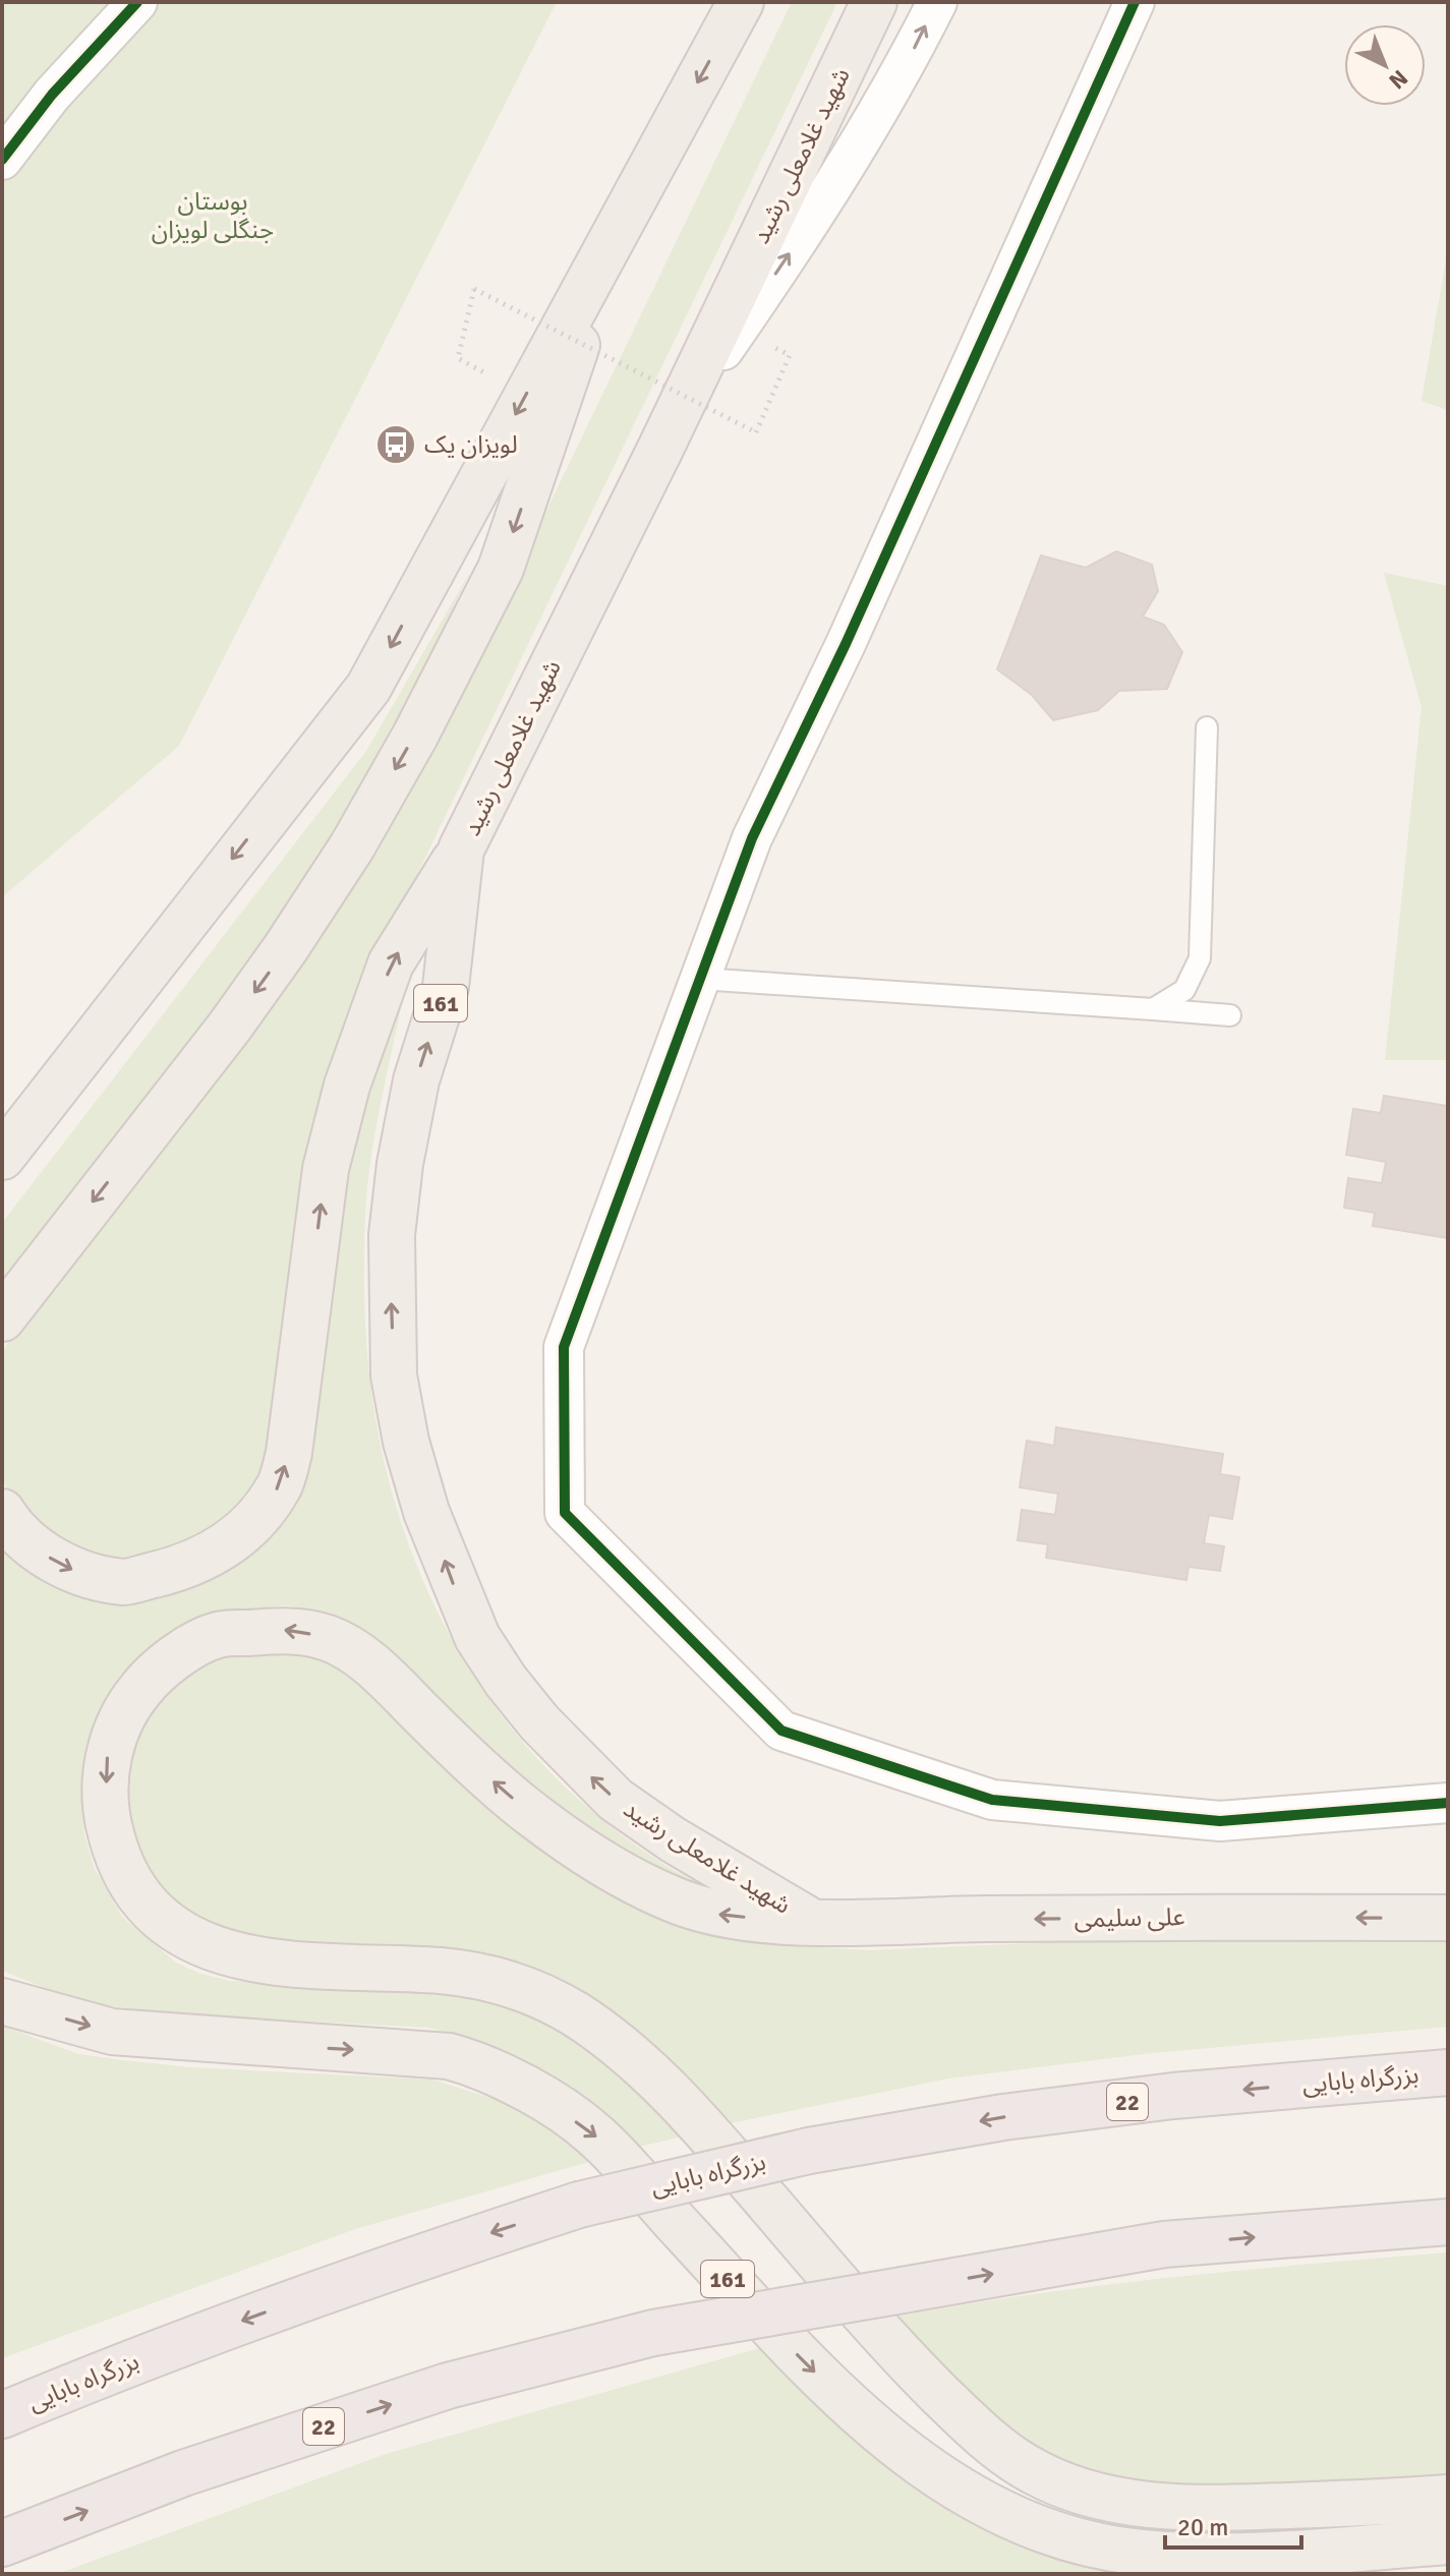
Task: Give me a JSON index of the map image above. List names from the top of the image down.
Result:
{
  "streets": {
    "highway": ["بزرگراه بابایی", "22"],
    "main road": ["شهید غلامعلی رشید", "161", "علی سلیمی"]
  },
  "crossings": [
    ["شهید غلامعلی رشید", "علی سلیمی"]
  ],
  "one_way": ["شهید غلامعلی رشید"],
  "parks": ["بوستان جنگلی لویزان"],
  "places": {
    "bus stop": ["لویزان یک"]
  },
  "scale_bar": "20 m",
  "north": "bottom right"
}
